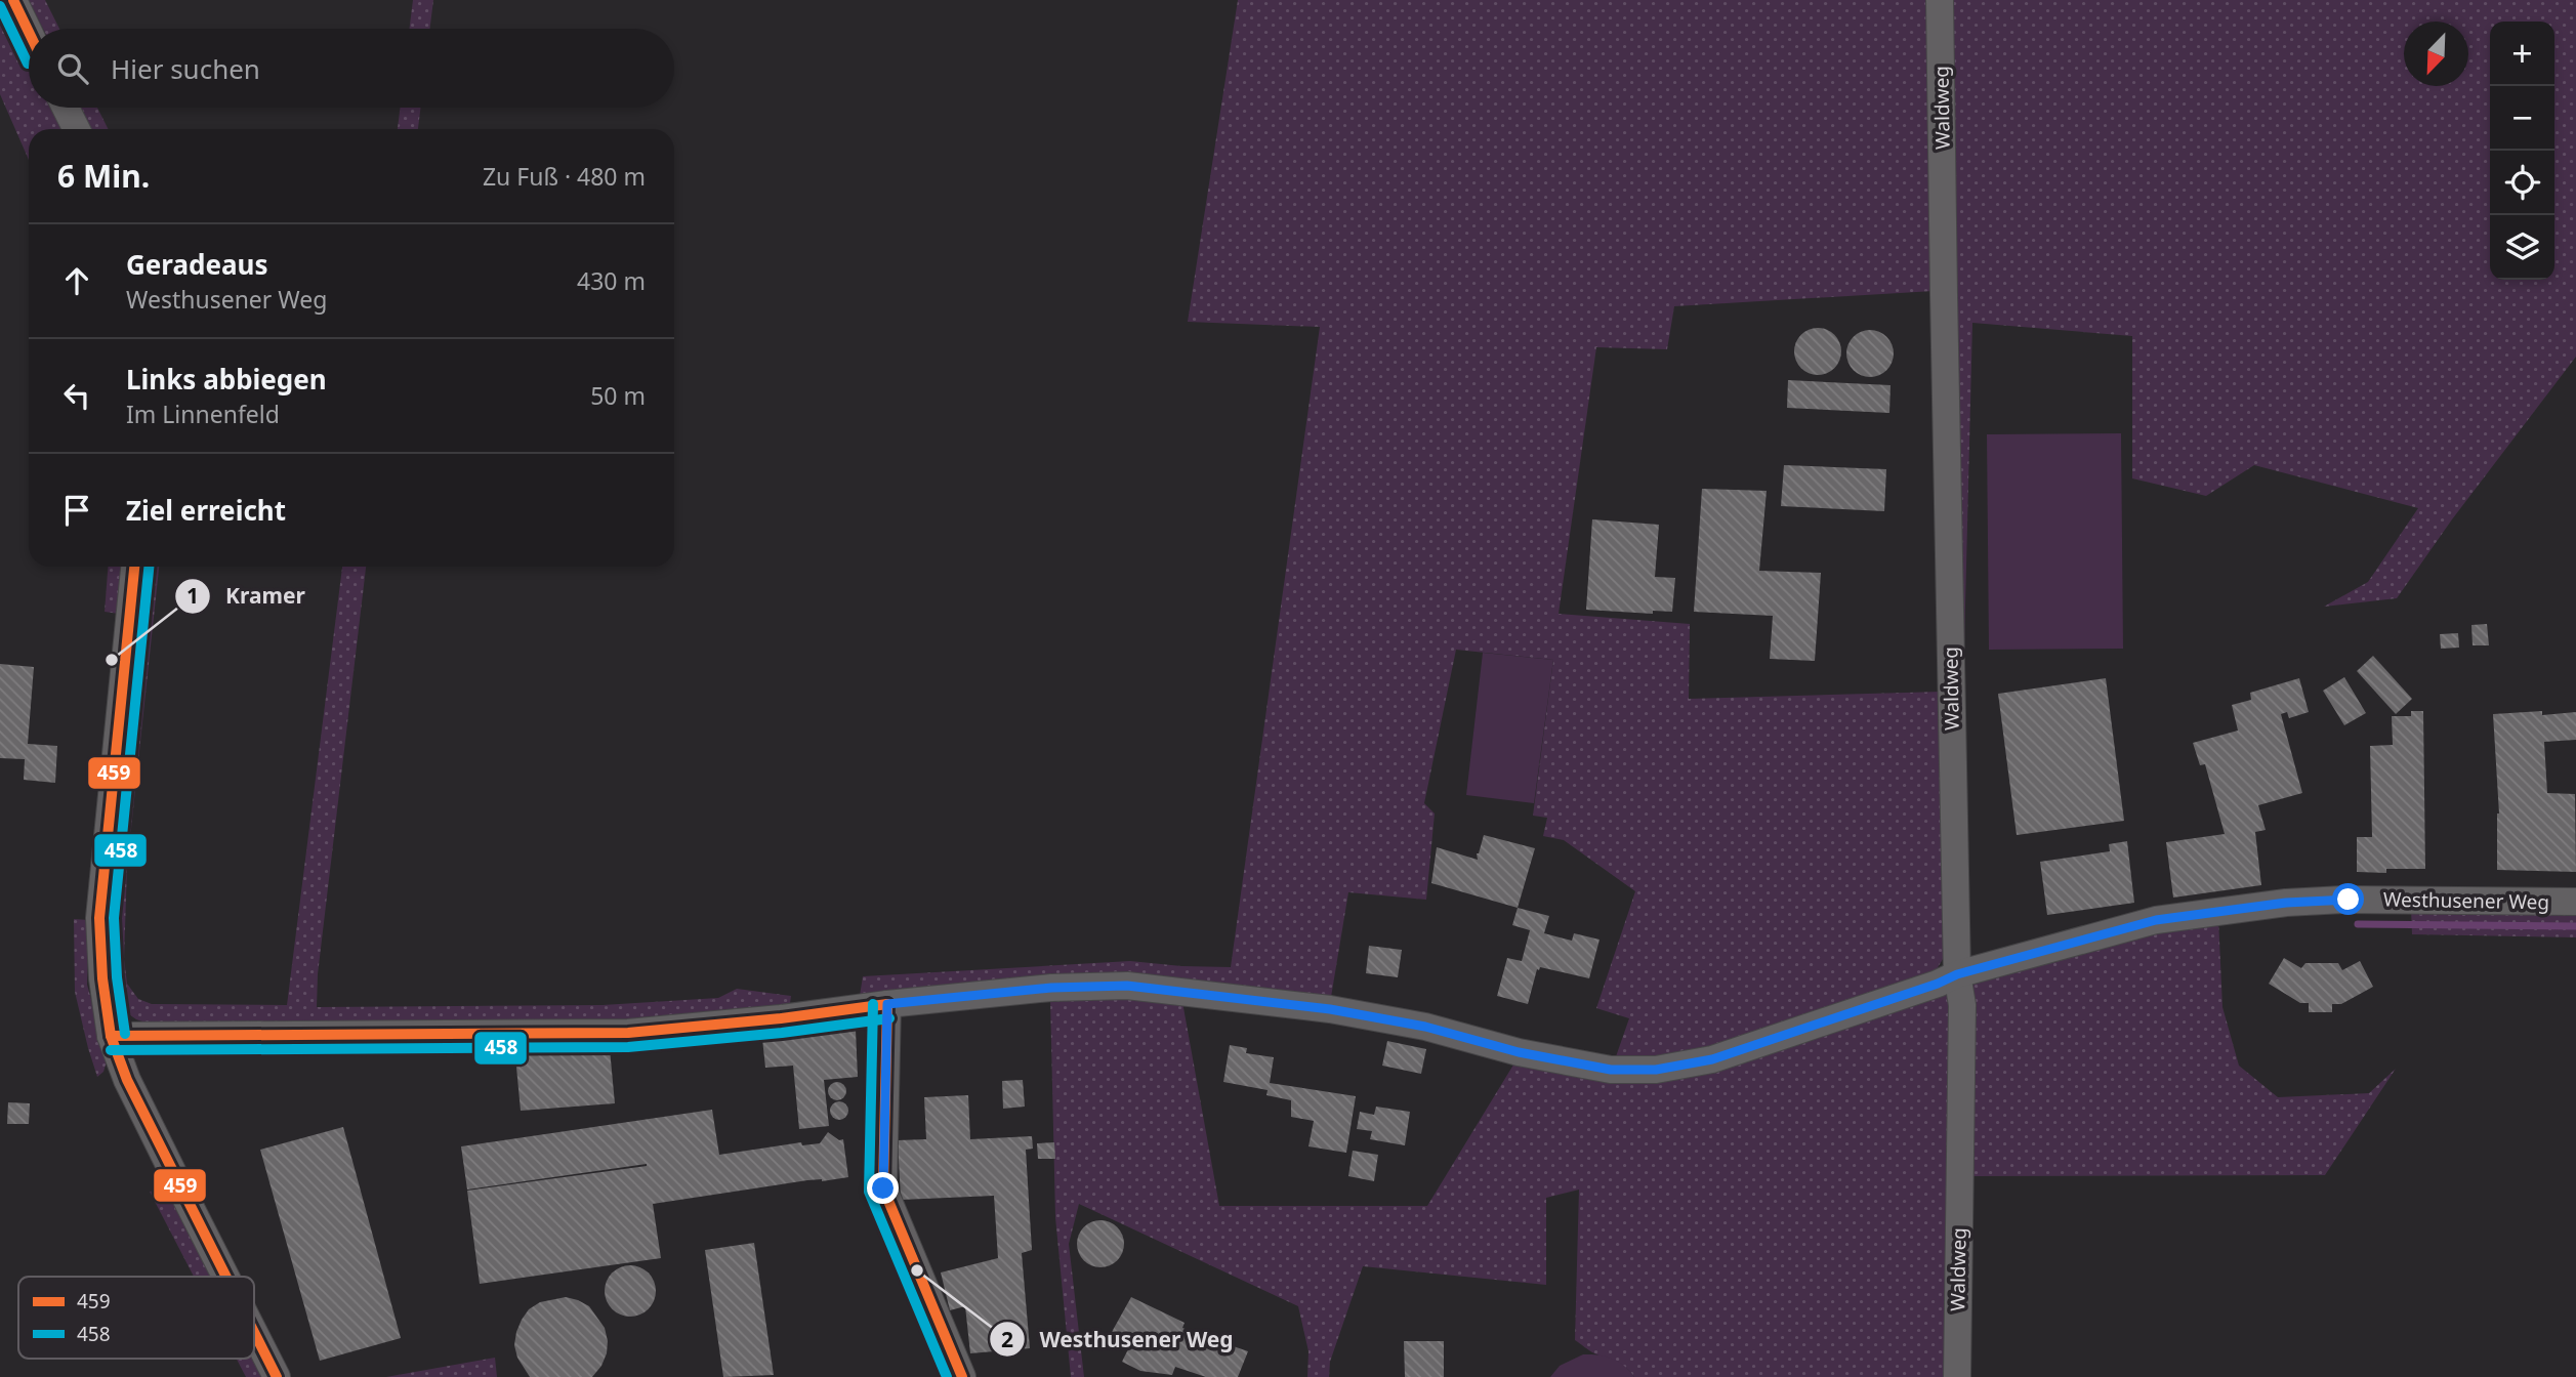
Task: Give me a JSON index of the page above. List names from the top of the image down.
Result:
{
  "streets": {
    "street": ["Waldweg", "Westhusener Weg"]
  },
  "crossings": [
    ["Waldweg", "Westhusener Weg"]
  ],
  "places": ["Kramer", "Westhusener Weg"],
  "lines": ["transit line 459", "transit line 458"],
  "legend": ["459", "458"],
  "north": "bottom left",
  "page": {
    "map_buttons": ["+", "−"],
    "search": "Hier suchen",
    "heading": ["6 Min.", "Zu Fuß · 480 m"],
    "list": [
      ["Geradeaus", "Westhusener Weg", "430 m"],
      ["Links abbiegen", "Im Linnenfeld", "50 m"],
      "Ziel erreicht"
    ]
  }
}
